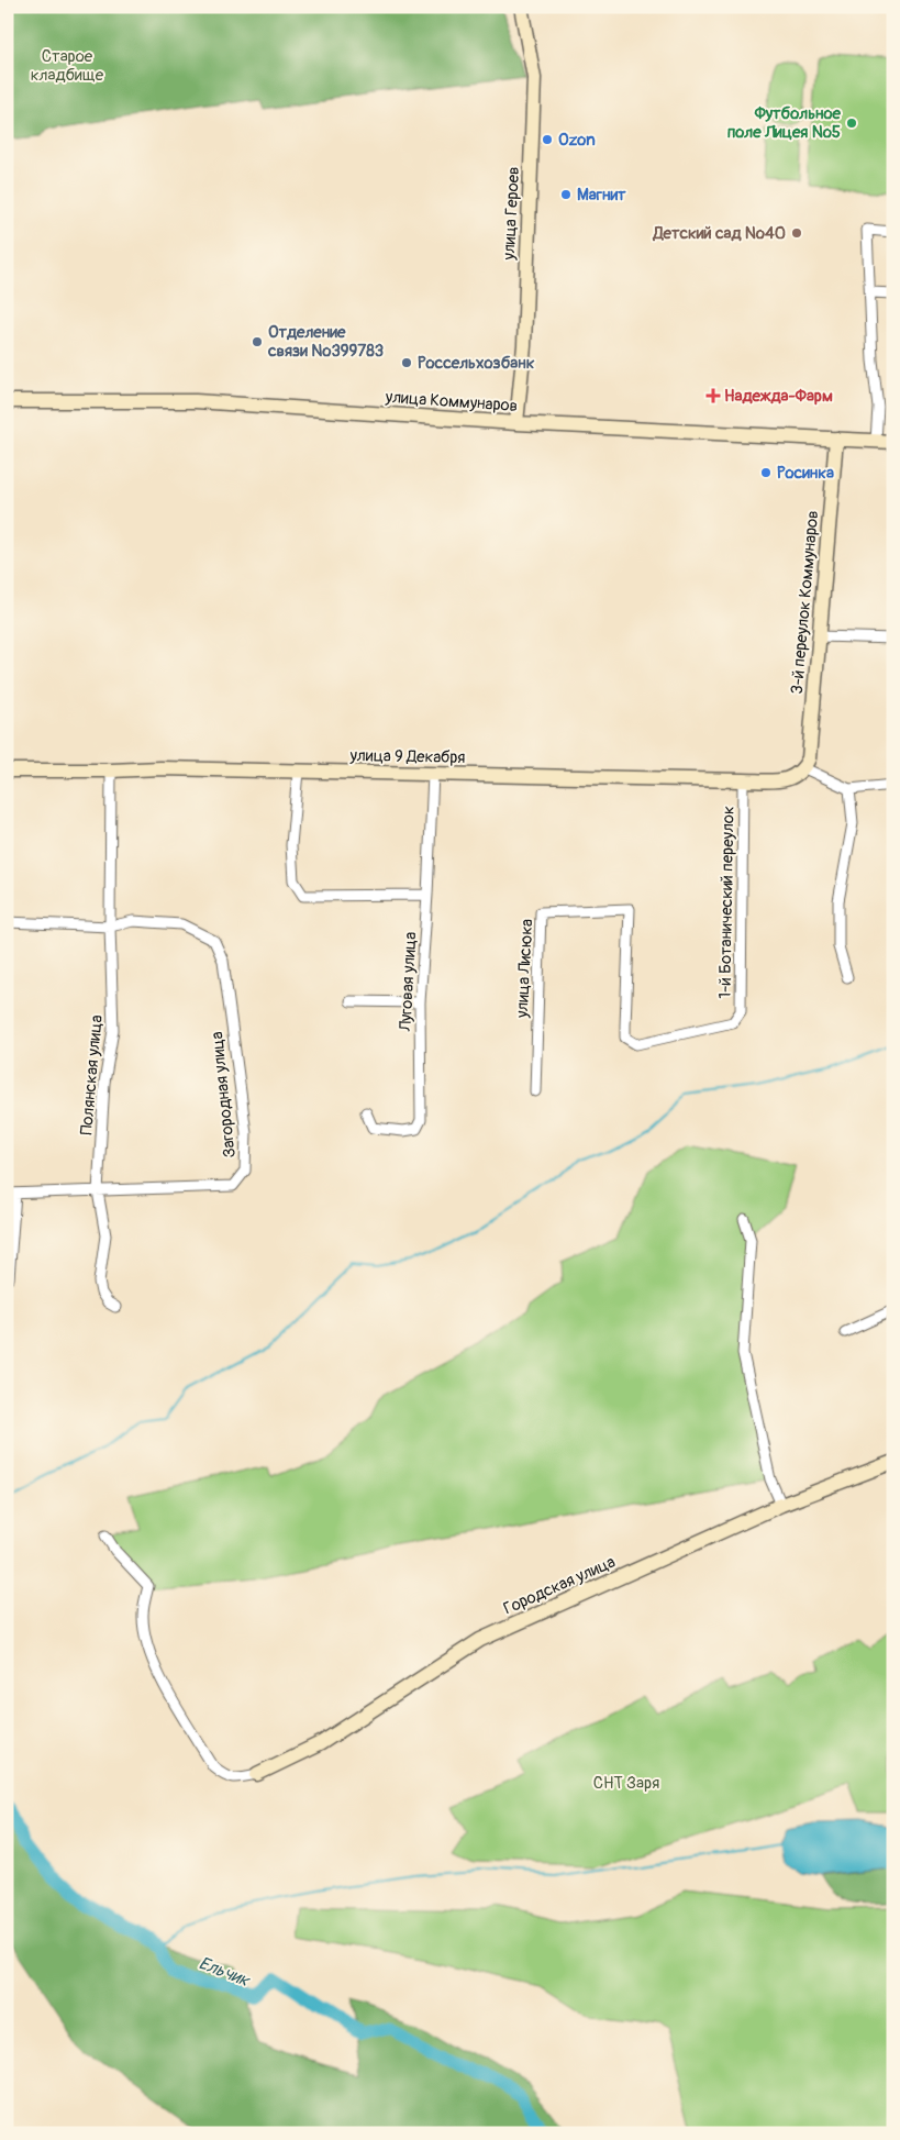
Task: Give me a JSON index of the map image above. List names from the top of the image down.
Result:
{
  "streets": {
    "street": [
      "улица Героев",
      "улица Коммунаров",
      "3-й переулок Коммунаров",
      "улица 9 Декабря",
      "1-й Ботанический переулок",
      "улица Лисюка",
      "Луговая улица",
      "Полянская улица",
      "Загородная улица",
      "Городская улица"
    ]
  },
  "crossings": [
    ["улица Героев", "улица Коммунаров"],
    ["улица Коммунаров", "3-й переулок Коммунаров"],
    ["3-й переулок Коммунаров", "улица 9 Декабря"],
    ["улица 9 Декабря", "1-й Ботанический переулок"],
    ["улица 9 Декабря", "Луговая улица"],
    ["улица 9 Декабря", "Полянская улица"],
    ["1-й Ботанический переулок", "улица Лисюка"],
    ["Полянская улица", "Загородная улица"]
  ],
  "water": ["Ельчик"],
  "parks": ["Старое кладбище", "СНТ Заря"],
  "places": {
    "other": [
      "Футбольное поле Лицея №5",
      "Ozon",
      "Магнит",
      "Детский сад №40",
      "Отделение связи №399783",
      "Россельхозбанк",
      "Росинка"
    ],
    "health": ["Надежда-Фарм"]
  }
}
